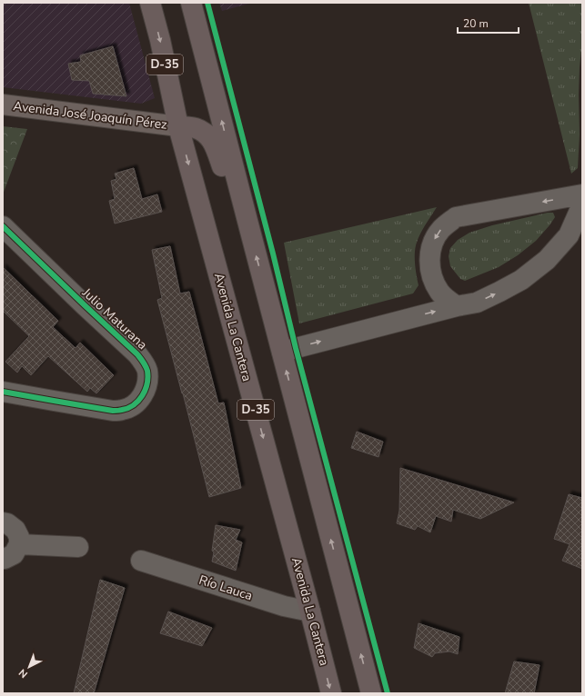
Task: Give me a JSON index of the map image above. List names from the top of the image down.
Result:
{
  "streets": {
    "highway": ["D-35", "Avenida La Cantera"],
    "main road": ["Avenida José Joaquín Pérez"],
    "street": ["Julio Maturana", "Río Lauca"]
  },
  "crossings": [
    ["Avenida José Joaquín Pérez", "Avenida La Cantera"],
    ["Avenida La Cantera", "Río Lauca"]
  ],
  "scale_bar": "20 m",
  "north": "bottom left"
}
